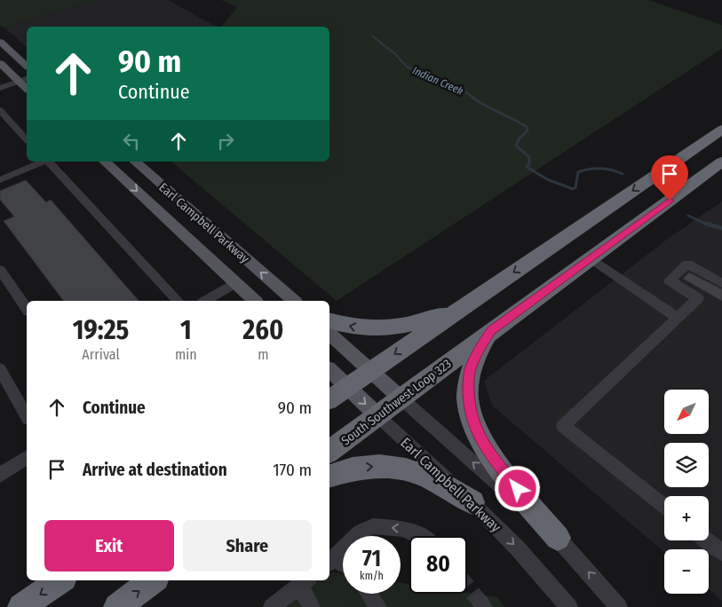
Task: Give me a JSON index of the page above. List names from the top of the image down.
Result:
{
  "streets": {
    "highway": ["South Southwest Loop 323"],
    "main road": ["Earl Campbell Parkway"]
  },
  "crossings": [
    ["Earl Campbell Parkway", "South Southwest Loop 323"]
  ],
  "water": ["Indian Creek"],
  "north": "bottom left",
  "page": {
    "turn": ["90 m", "Continue"],
    "eta": [
      "19:25",
      "Arrival",
      "1",
      "min",
      "260",
      "m"
    ],
    "list": [
      {
        "name": "Continue",
        "value": "90 m"
      },
      {
        "name": "Arrive at destination",
        "value": "170 m"
      }
    ],
    "map_buttons": ["+", "−"],
    "buttons": ["Exit", "Share"],
    "speed": "71 km/h",
    "limit": "80"
  }
}
